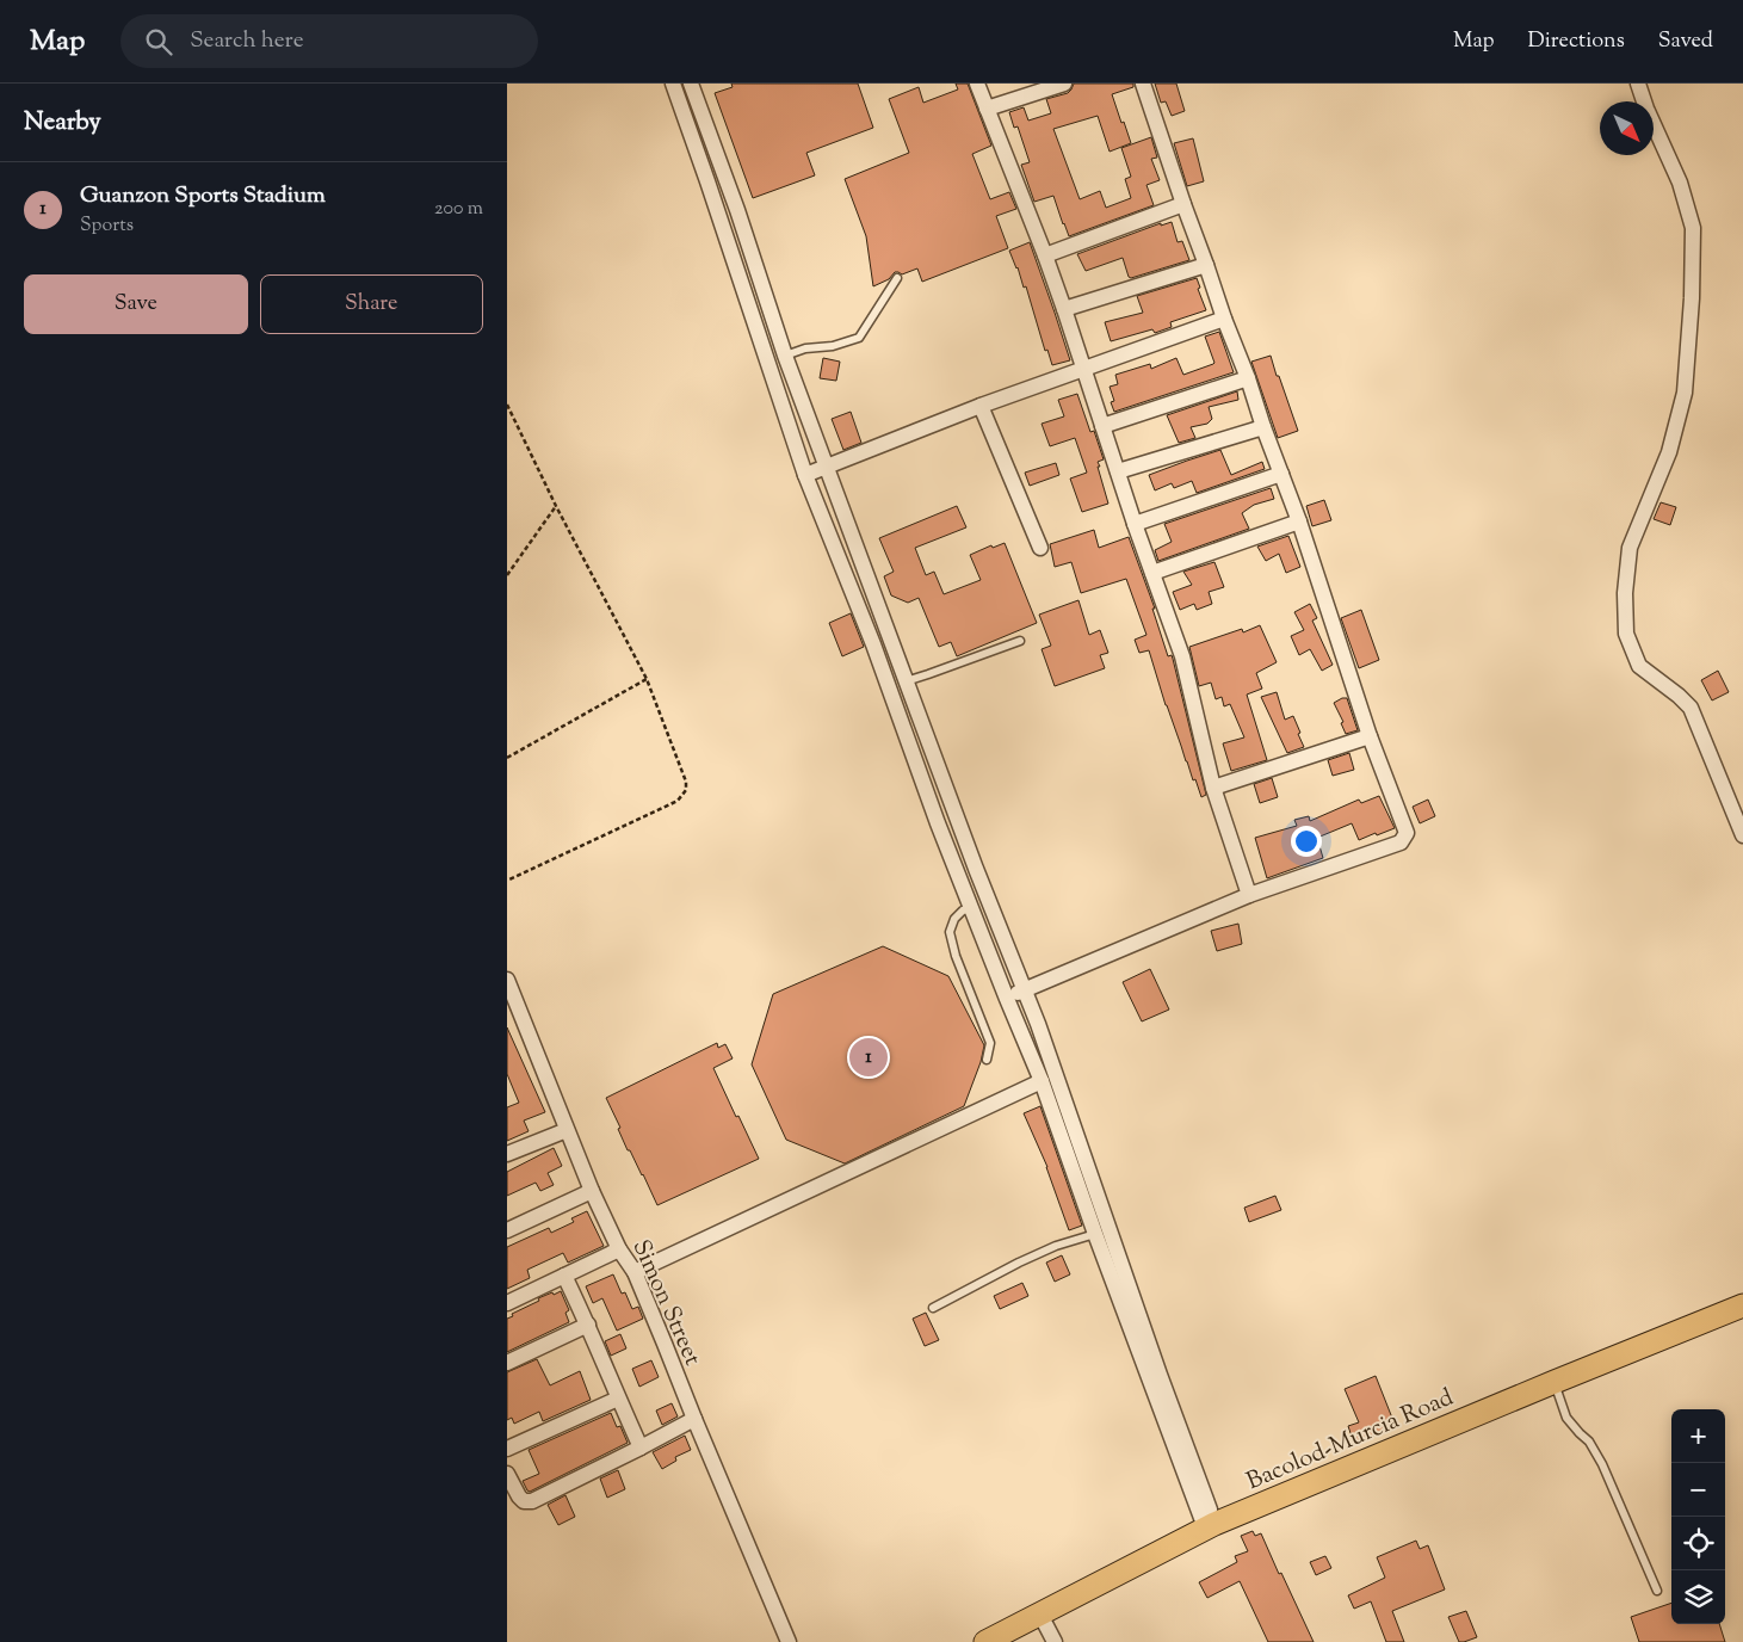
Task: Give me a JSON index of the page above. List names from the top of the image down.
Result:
{
  "streets": {
    "main road": ["Bacolod-Murcia Road"],
    "street": ["Simon Street"]
  },
  "north": "bottom right",
  "page": {
    "header": "Map",
    "search": "Search here",
    "nav": ["Map", "Directions", "Saved"],
    "heading": "Nearby",
    "list": [
      {
        "mark": "1",
        "name": "Guanzon Sports Stadium",
        "note": "Sports",
        "value": "200 m"
      }
    ],
    "buttons": ["Save", "Share"],
    "pins": "1",
    "map_buttons": ["+", "−"]
  }
}
